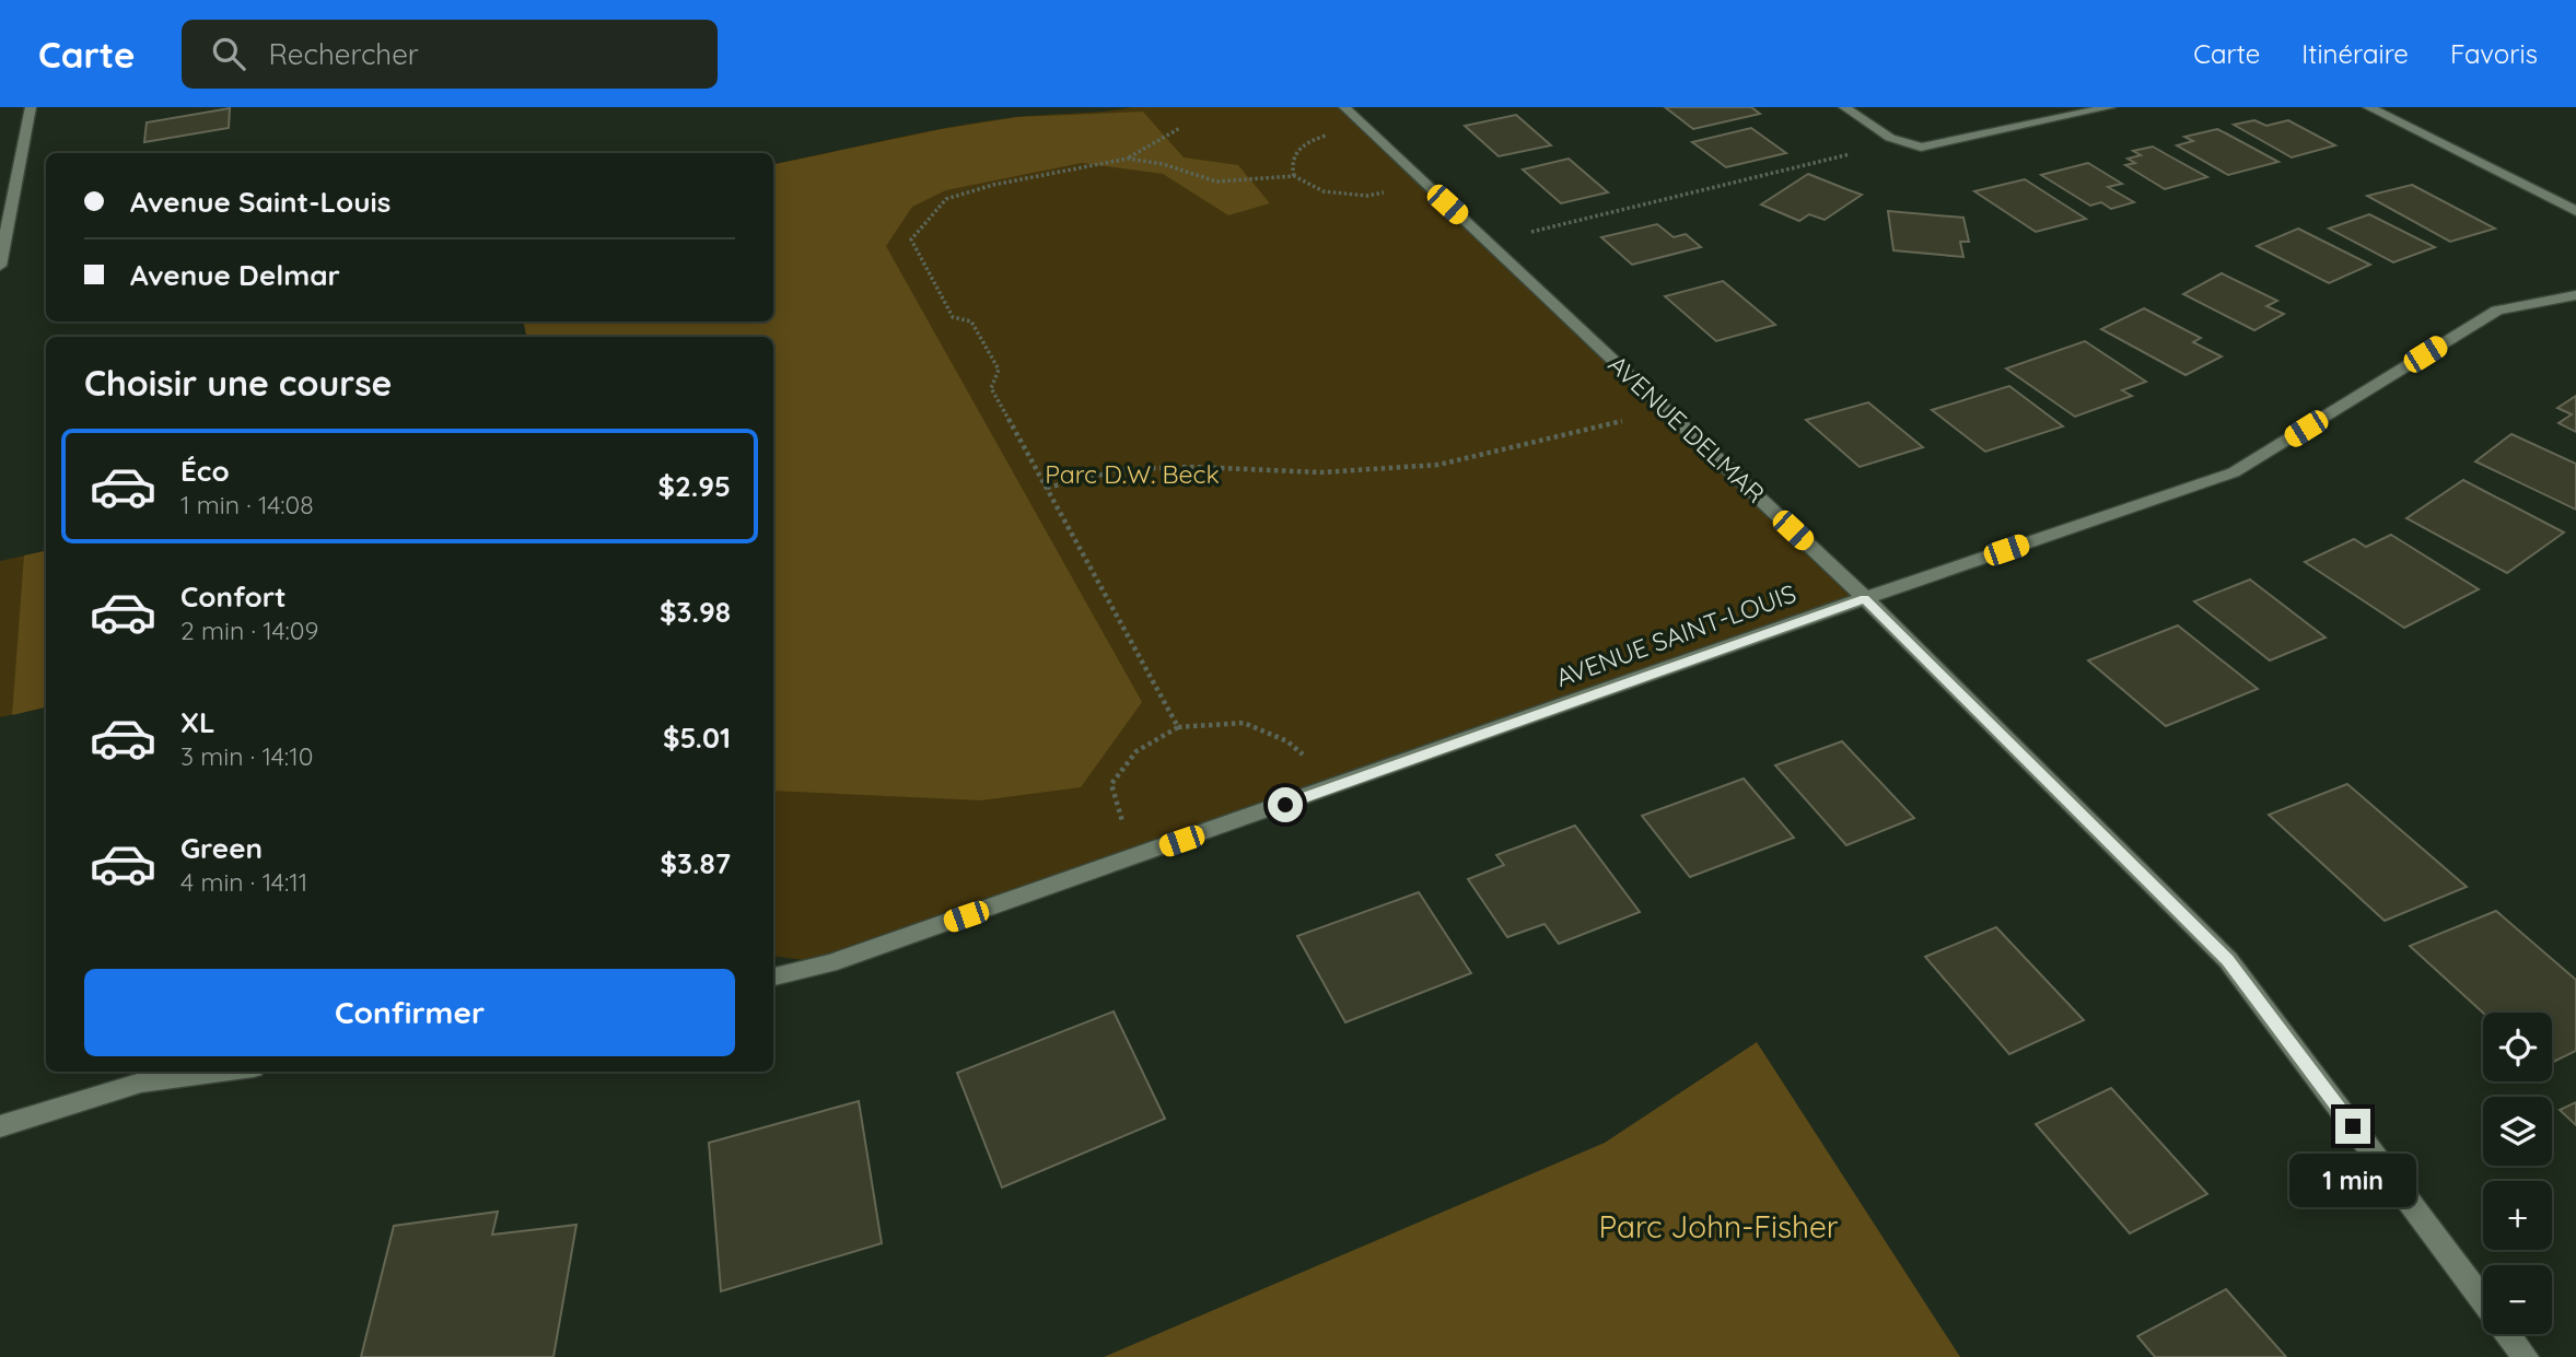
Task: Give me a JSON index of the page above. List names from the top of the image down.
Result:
{
  "streets": {
    "street": ["AVENUE DELMAR", "AVENUE SAINT-LOUIS"]
  },
  "crossings": [
    ["AVENUE DELMAR", "AVENUE SAINT-LOUIS"]
  ],
  "parks": ["Parc D.W. Beck", "Parc John-Fisher"],
  "page": {
    "header": "Carte",
    "search": "Rechercher",
    "nav": ["Carte", "Itinéraire", "Favoris"],
    "banner": ["Avenue Saint-Louis", "Avenue Delmar"],
    "heading": "Choisir une course",
    "list": [
      {
        "name": "Éco",
        "note": "1 min · 14:08",
        "value": "$2.95"
      },
      {
        "name": "Confort",
        "note": "2 min · 14:09",
        "value": "$3.98"
      },
      {
        "name": "XL",
        "note": "3 min · 14:10",
        "value": "$5.01"
      },
      {
        "name": "Green",
        "note": "4 min · 14:11",
        "value": "$3.87"
      }
    ],
    "buttons": "Confirmer",
    "map_buttons": ["+", "−"],
    "bubble": "1 min"
  }
}
